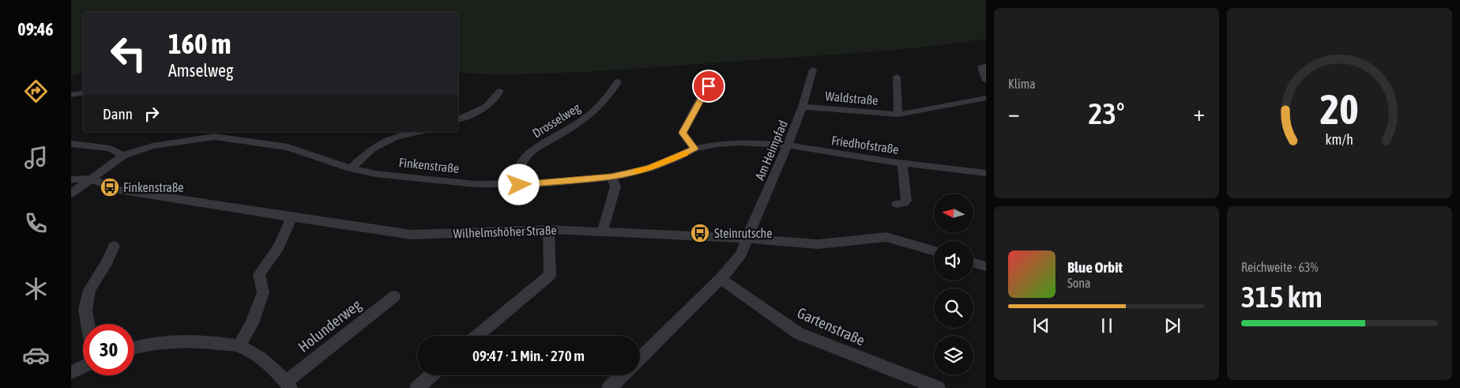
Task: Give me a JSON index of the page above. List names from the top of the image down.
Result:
{
  "streets": {
    "street": [
      "Waldstraße",
      "Drosselweg",
      "Friedhofstraße",
      "Am Heimpfad",
      "Finkenstraße",
      "Wilhelmshöher Straße",
      "Holunderweg",
      "Gartenstraße"
    ]
  },
  "crossings": [
    ["Waldstraße", "Am Heimpfad"],
    ["Drosselweg", "Finkenstraße"],
    ["Friedhofstraße", "Am Heimpfad"],
    ["Friedhofstraße", "Finkenstraße"],
    ["Am Heimpfad", "Wilhelmshöher Straße"],
    ["Finkenstraße", "Wilhelmshöher Straße"]
  ],
  "places": {
    "bus stop": ["Finkenstraße", "Steinrutsche"]
  },
  "north": "left",
  "page": {
    "tabs": "09:46",
    "tile": [
      "Klima",
      ["Reichweite · 63%", "315 km"]
    ],
    "turn": ["160 m", "Amselweg"],
    "then": "Dann",
    "heat": ["−", "23°", "+"],
    "song": ["Blue Orbit", "Sona"],
    "limit": "30",
    "trip": "09:47 · 1 Min. · 270 m",
    "gauge": ["20", "km/h"]
  }
}
